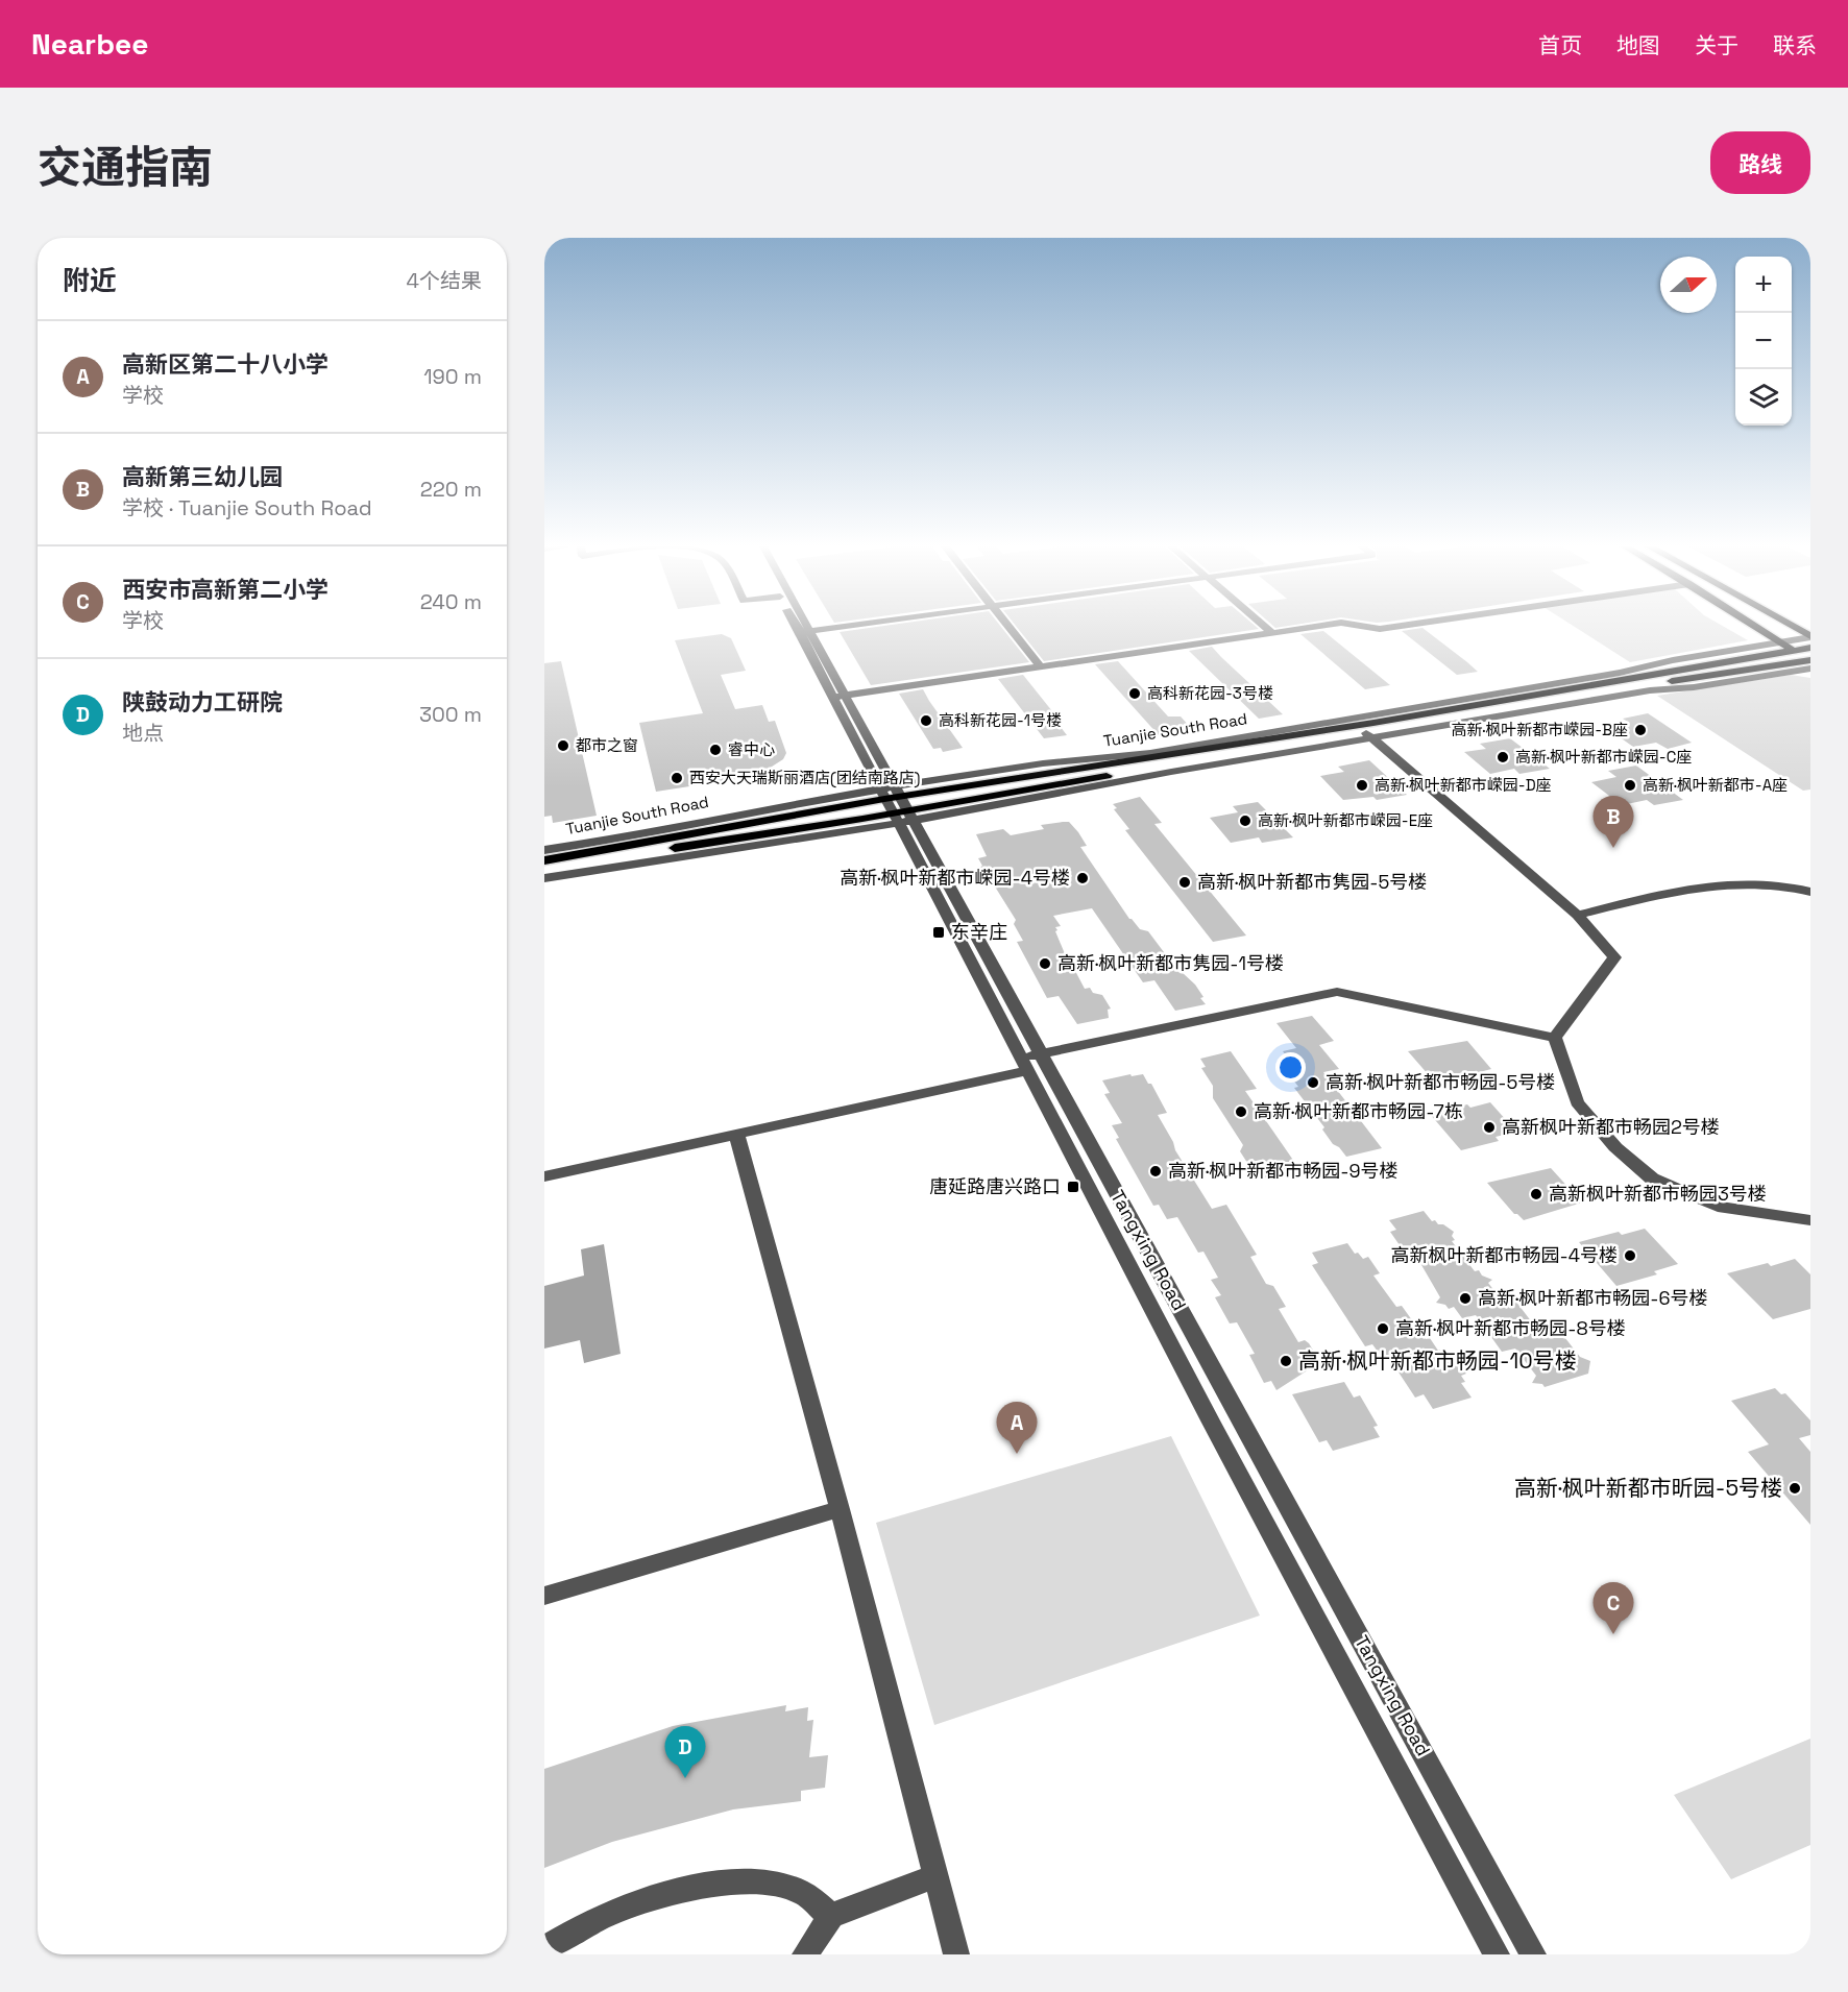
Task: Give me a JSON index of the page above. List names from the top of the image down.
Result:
{
  "streets": {
    "main road": ["Tuanjie South Road"],
    "street": ["Tangxing Road"]
  },
  "crossings": [
    ["Tuanjie South Road", "Tangxing Road"]
  ],
  "places": {
    "other": [
      "高科新花园-3号楼",
      "高科新花园-1号楼",
      "高新·枫叶新都市嵘园-B座",
      "都市之窗",
      "睿中心",
      "高新·枫叶新都市嵘园-C座",
      "西安大天瑞斯丽酒店(团结南路店)",
      "高新·枫叶新都市嵘园-D座",
      "高新·枫叶新都市-A座",
      "高新·枫叶新都市嵘园-E座",
      "高新·枫叶新都市嵘园-4号楼",
      "高新·枫叶新都市隽园-5号楼",
      "高新·枫叶新都市隽园-1号楼",
      "高新·枫叶新都市畅园-5号楼",
      "高新·枫叶新都市畅园-7栋",
      "高新枫叶新都市畅园2号楼",
      "高新·枫叶新都市畅园-9号楼",
      "高新枫叶新都市畅园3号楼",
      "高新枫叶新都市畅园-4号楼",
      "高新·枫叶新都市畅园-6号楼",
      "高新·枫叶新都市畅园-8号楼",
      "高新·枫叶新都市畅园-10号楼",
      "高新·枫叶新都市昕园-5号楼"
    ],
    "transit": ["东辛庄", "唐延路唐兴路口"]
  },
  "north": "right",
  "page": {
    "header": "Nearbee",
    "nav": [
      "首页",
      "地图",
      "关于",
      "联系"
    ],
    "title": "交通指南",
    "buttons": "路线",
    "heading": ["附近", "4个结果"],
    "map_buttons": ["+", "−"],
    "list": [
      {
        "mark": "A",
        "name": "高新区第二十八小学",
        "note": "学校",
        "value": "190 m"
      },
      {
        "mark": "B",
        "name": "高新第三幼儿园",
        "note": "学校 · Tuanjie South Road",
        "value": "220 m"
      },
      {
        "mark": "C",
        "name": "西安市高新第二小学",
        "note": "学校",
        "value": "240 m"
      },
      {
        "mark": "D",
        "name": "陕鼓动力工研院",
        "note": "地点",
        "value": "300 m"
      }
    ],
    "pins": [
      "B",
      "A",
      "C",
      "D"
    ]
  }
}
